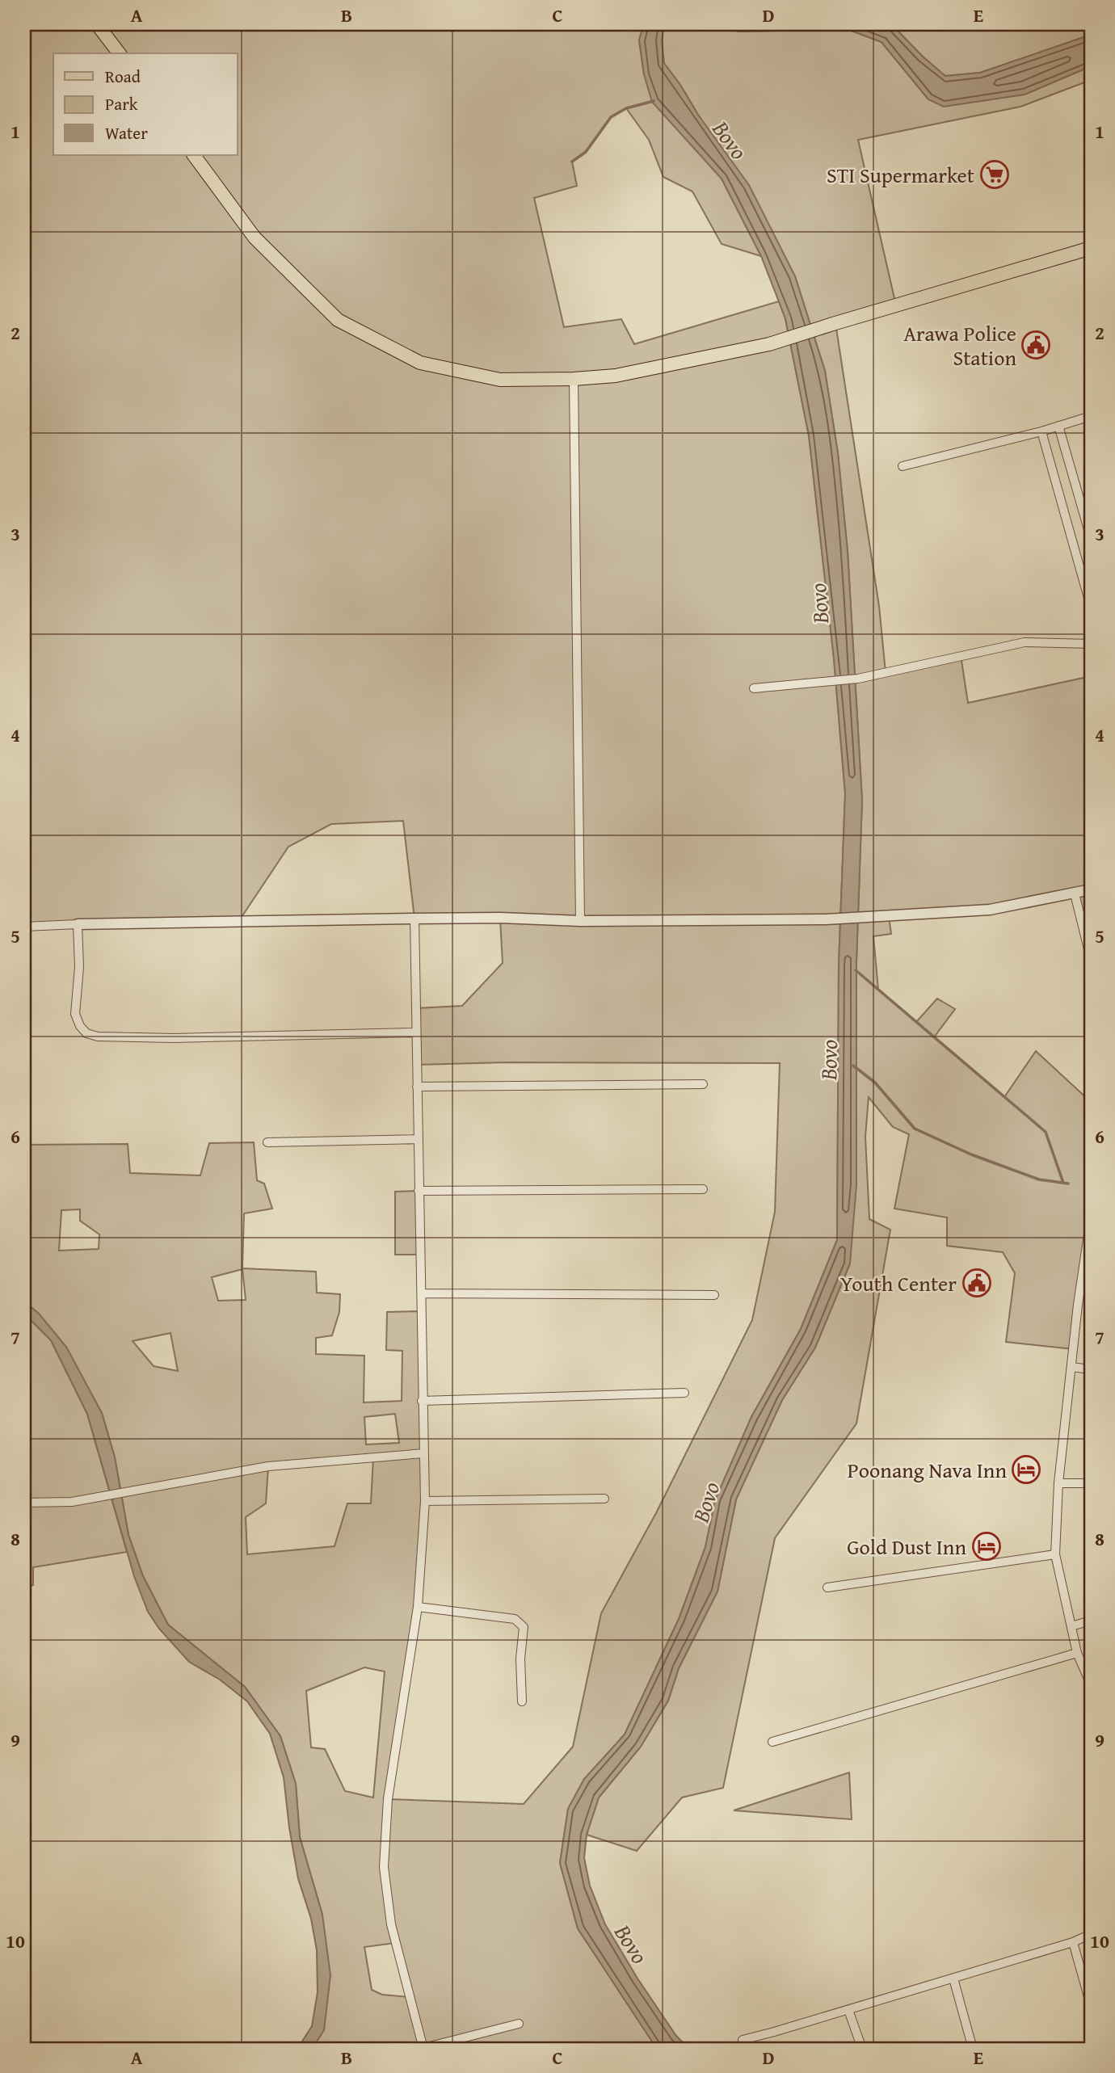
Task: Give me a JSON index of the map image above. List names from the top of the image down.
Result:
{
  "water": ["Bovo"],
  "places": {
    "supermarket": ["STI Supermarket"],
    "public building": ["Arawa Police Station", "Youth Center"],
    "hotel": ["Poonang Nava Inn", "Gold Dust Inn"]
  },
  "legend": ["Road", "Park", "Water"],
  "grid": {
    "columns": [
      "A",
      "B",
      "C",
      "D",
      "E"
    ],
    "rows": [
      "1",
      "2",
      "3",
      "4",
      "5",
      "6",
      "7",
      "8",
      "9",
      "10"
    ]
  }
}
